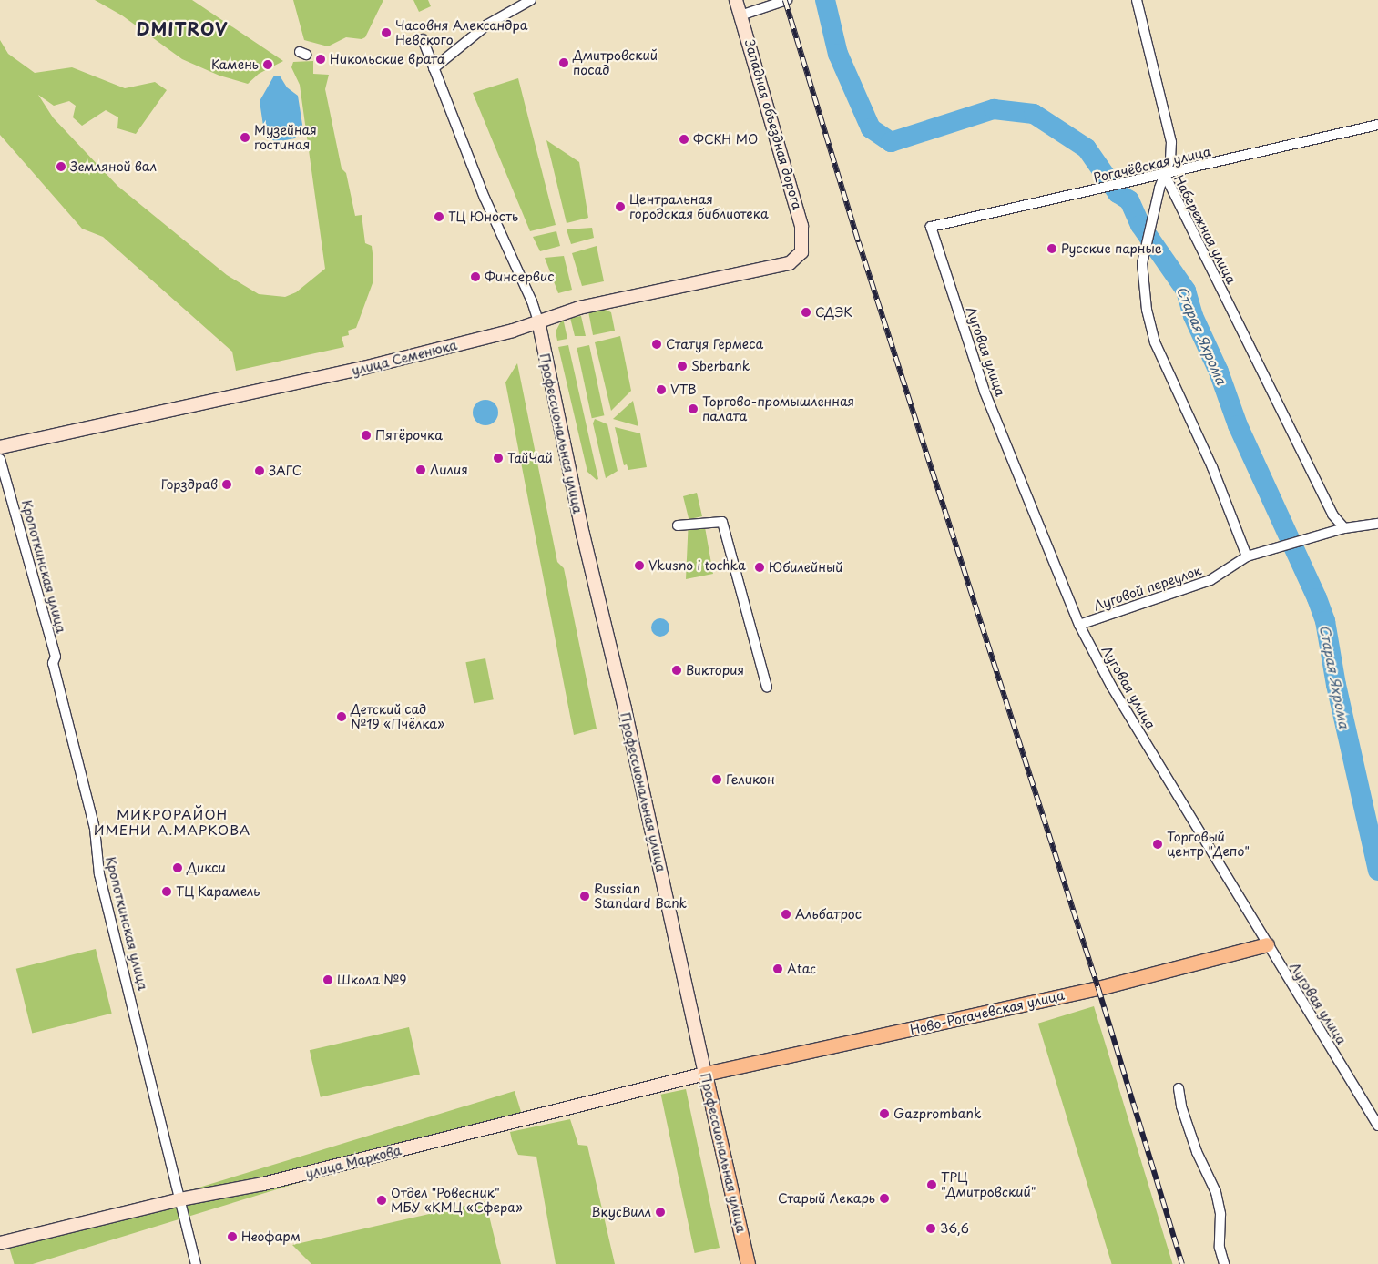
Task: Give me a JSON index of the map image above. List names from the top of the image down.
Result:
{
  "streets": {
    "main road": [
      "Западная объездная дорога",
      "улица Семенюка",
      "Профессиональная улица",
      "Ново-Рогачевская улица",
      "улица Маркова"
    ],
    "street": [
      "Рогачёвская улица",
      "Набережная улица",
      "Луговая улица",
      "Кропоткинская улица",
      "Луговой переулок"
    ]
  },
  "crossings": [
    ["Западная объездная дорога", "улица Семенюка"],
    ["Рогачёвская улица", "Набережная улица"],
    ["Рогачёвская улица", "Луговая улица"],
    ["Набережная улица", "Луговой переулок"],
    ["Луговая улица", "Луговой переулок"],
    ["Луговая улица", "Ново-Рогачевская улица"],
    ["улица Семенюка", "Профессиональная улица"],
    ["Профессиональная улица", "Ново-Рогачевская улица"],
    ["Профессиональная улица", "улица Маркова"],
    ["Кропоткинская улица", "улица Маркова"],
    ["Ново-Рогачевская улица", "улица Маркова"]
  ],
  "districts": ["DMITROV", "МИКРОРАЙОН ИМЕНИ А.МАРКОВА"],
  "water": ["Старая Яхрома"],
  "places": [
    "Часовня Александра Невского",
    "Никольские врата",
    "Дмитровский посад",
    "Камень",
    "Музейная гостиная",
    "ФСКН МО",
    "Земляной вал",
    "Центральная городская библиотека",
    "ТЦ Юность",
    "Русские парные",
    "Финсервис",
    "СДЭК",
    "Статуя Гермеса",
    "Sberbank",
    "VTB",
    "Торгово-промышленная палата",
    "Пятёрочка",
    "ТайЧай",
    "Лилия",
    "ЗАГС",
    "Горздрав",
    "Vkusno i tochka",
    "Юбилейный",
    "Виктория",
    "Детский сад №19 «Пчёлка»",
    "Геликон",
    "Торговый центр \"Депо\"",
    "Дикси",
    "ТЦ Карамель",
    "Russian Standard Bank",
    "Альбатрос",
    "Atac",
    "Школа №9",
    "Gazprombank",
    "ТРЦ \"Дмитровский\"",
    "Старый Лекарь",
    "Отдел \"Ровесник\" МБУ «КМЦ «Сфера»",
    "ВкусВилл",
    "36,6",
    "Неофарм"
  ]
}
